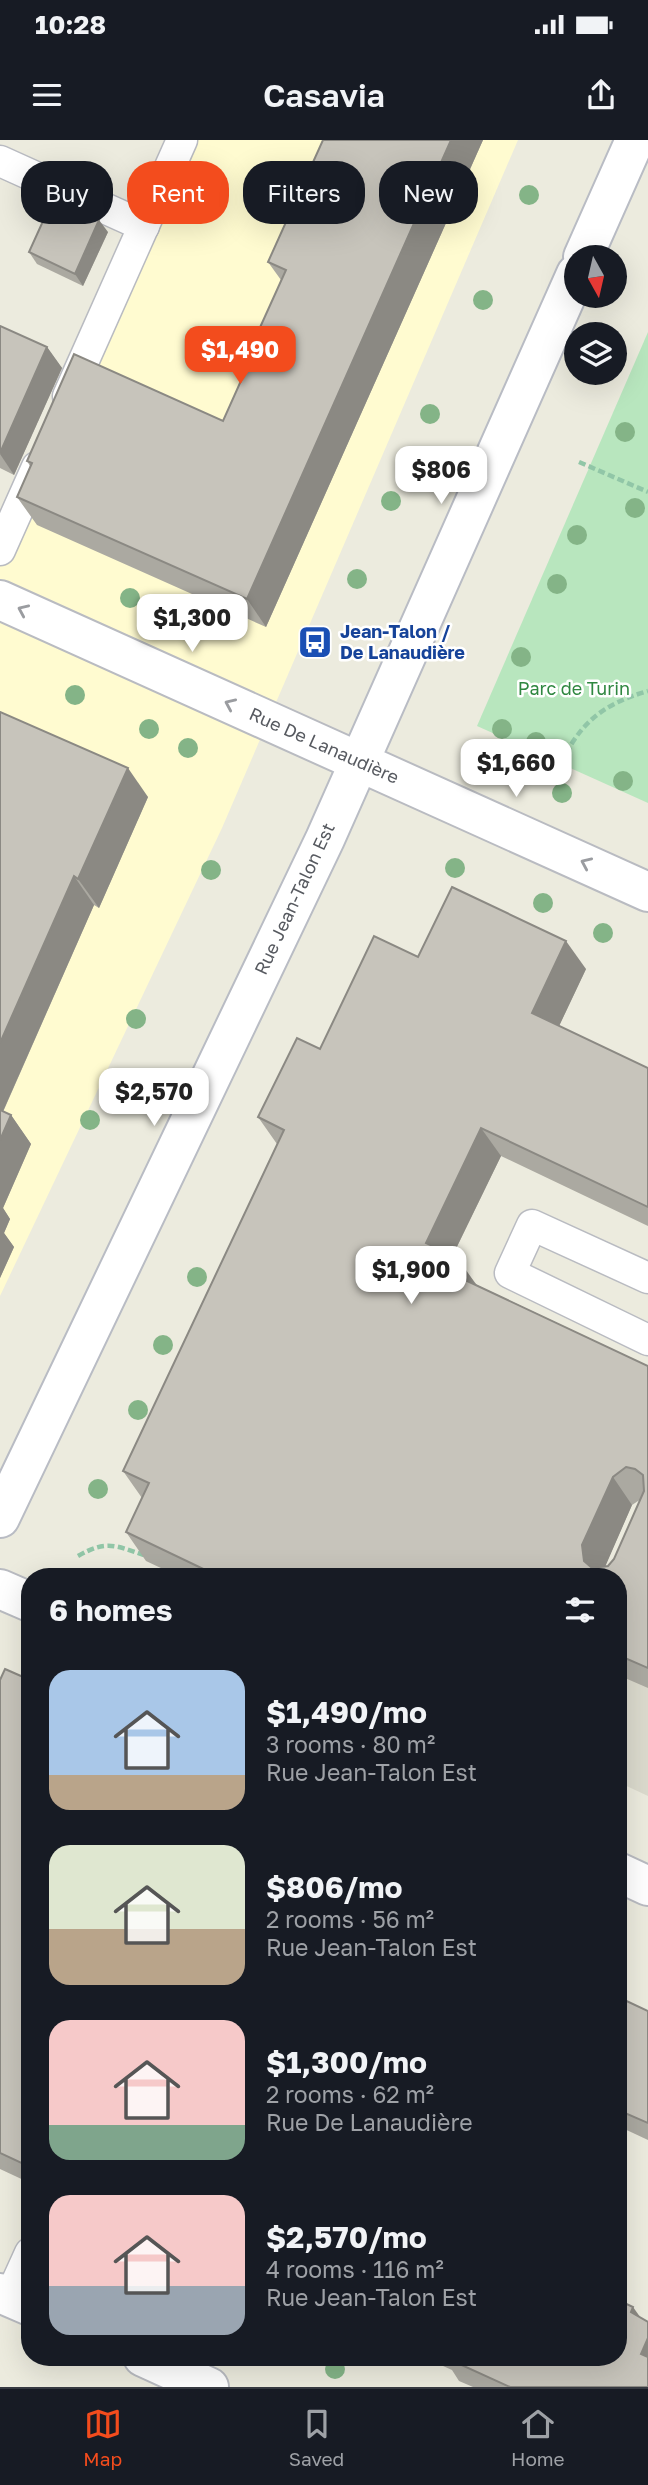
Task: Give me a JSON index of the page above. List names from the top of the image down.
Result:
{
  "streets": {
    "main road": ["Rue De Lanaudière", "Rue Jean-Talon Est"]
  },
  "crossings": [
    ["Rue De Lanaudière", "Rue Jean-Talon Est"]
  ],
  "one_way": ["Rue De Lanaudière"],
  "parks": ["Parc de Turin"],
  "places": {
    "bus stop": ["Jean-Talon / De Lanaudière"]
  },
  "north": "bottom",
  "page": {
    "status": "10:28",
    "header": "Casavia",
    "chip": [
      "Buy",
      "Rent",
      "Filters",
      "New"
    ],
    "price": [
      "$1,490",
      "$806",
      "$1,300",
      "$1,660",
      "$2,570",
      "$1,900"
    ],
    "heading": "6 homes",
    "list": [
      {
        "name": "$1,490/mo",
        "note": "3 rooms · 80 m² · Rue Jean-Talon Est"
      },
      {
        "name": "$806/mo",
        "note": "2 rooms · 56 m² · Rue Jean-Talon Est"
      },
      {
        "name": "$1,300/mo",
        "note": "2 rooms · 62 m² · Rue De Lanaudière"
      },
      {
        "name": "$2,570/mo",
        "note": "4 rooms · 116 m² · Rue Jean-Talon Est"
      }
    ],
    "tabs": ["Map", "Saved", "Home"]
  }
}
